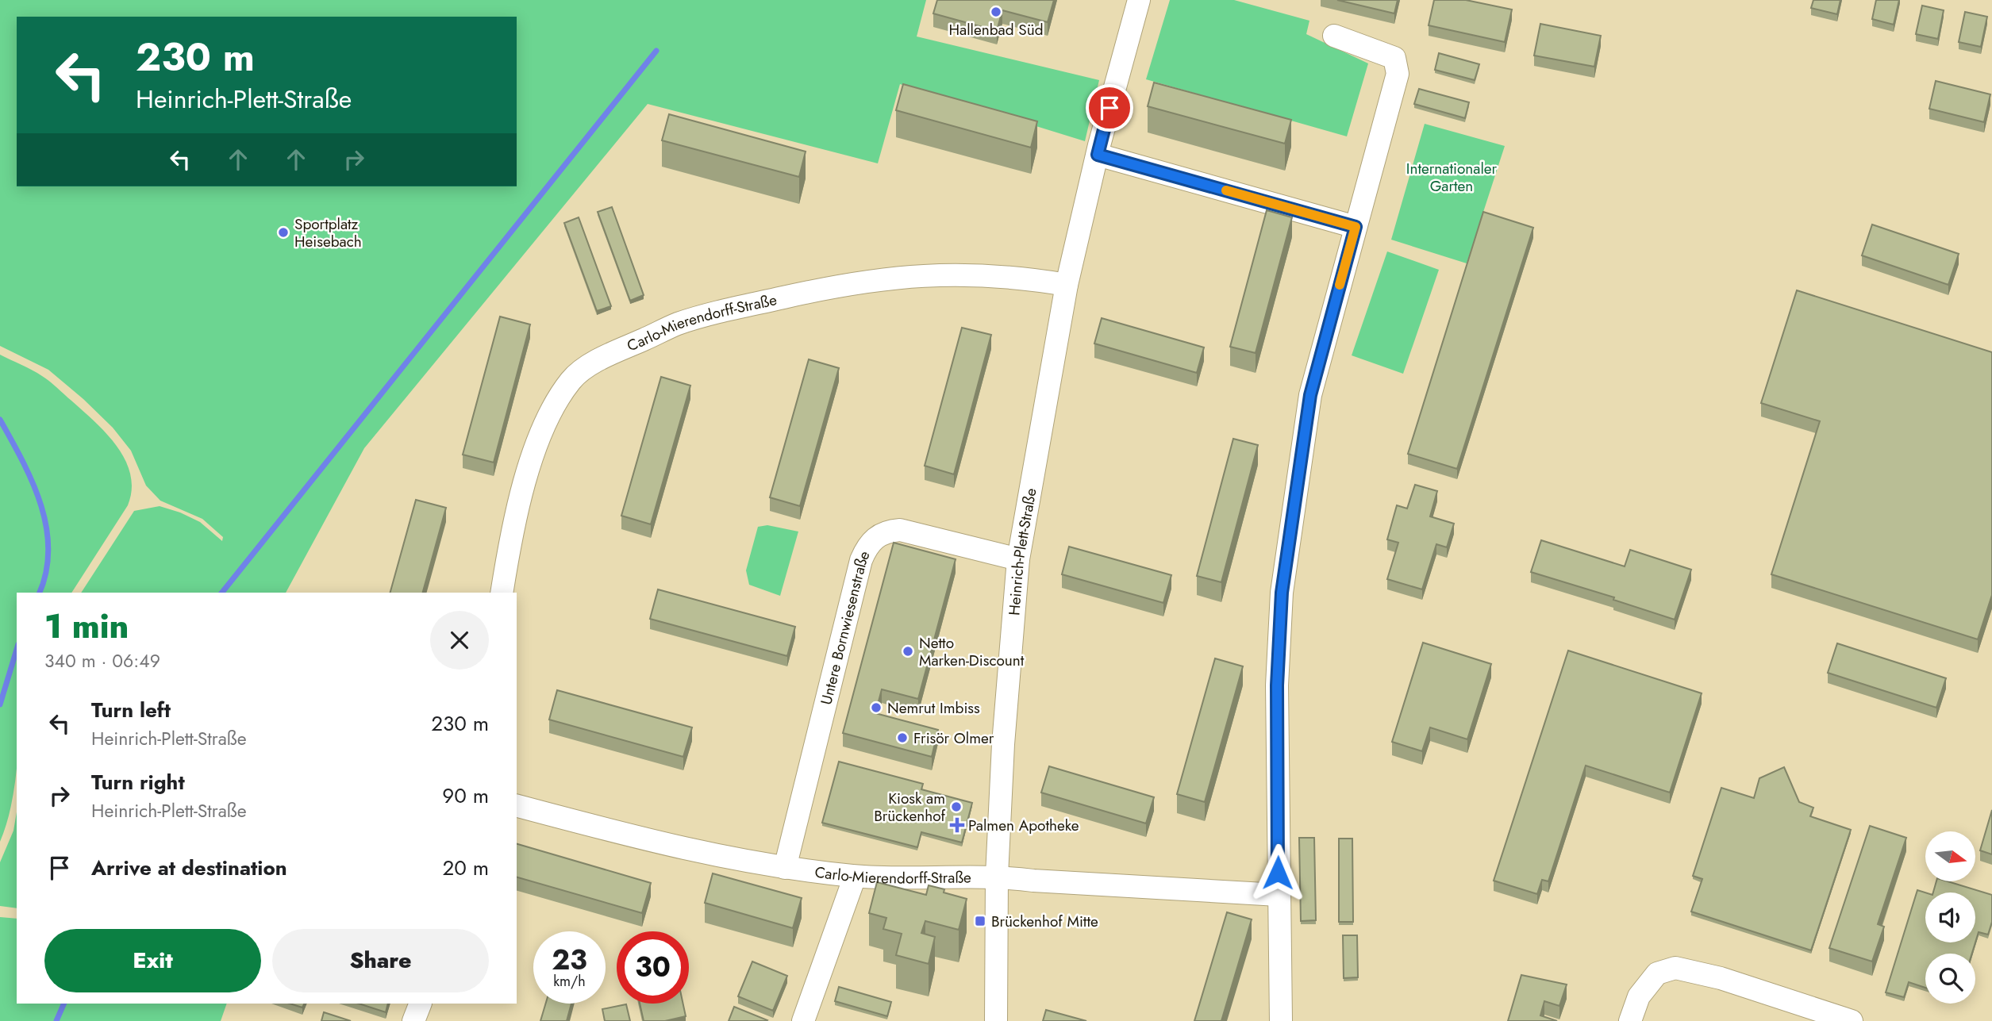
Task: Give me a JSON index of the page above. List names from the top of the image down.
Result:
{
  "streets": {
    "street": ["Carlo-Mierendorff-Straße", "Heinrich-Plett-Straße", "Untere Bornwiesenstraße"]
  },
  "crossings": [
    ["Carlo-Mierendorff-Straße", "Heinrich-Plett-Straße"],
    ["Carlo-Mierendorff-Straße", "Untere Bornwiesenstraße"],
    ["Heinrich-Plett-Straße", "Untere Bornwiesenstraße"]
  ],
  "parks": ["Internationaler Garten"],
  "places": {
    "other": [
      "Hallenbad Süd",
      "Sportplatz Heisebach",
      "Netto Marken-Discount",
      "Nemrut Imbiss",
      "Frisör Olmer",
      "Kiosk am Brückenhof"
    ],
    "health": ["Palmen Apotheke"],
    "transit": ["Brückenhof Mitte"]
  },
  "north": "right",
  "page": {
    "turn": ["230 m", "Heinrich-Plett-Straße"],
    "heading": ["1 min", "340 m · 06:49"],
    "list": [
      {
        "name": "Turn left",
        "note": "Heinrich-Plett-Straße",
        "value": "230 m"
      },
      {
        "name": "Turn right",
        "note": "Heinrich-Plett-Straße",
        "value": "90 m"
      },
      {
        "name": "Arrive at destination",
        "value": "20 m"
      }
    ],
    "buttons": ["Exit", "Share"],
    "speed": "23 km/h",
    "limit": "30"
  }
}
